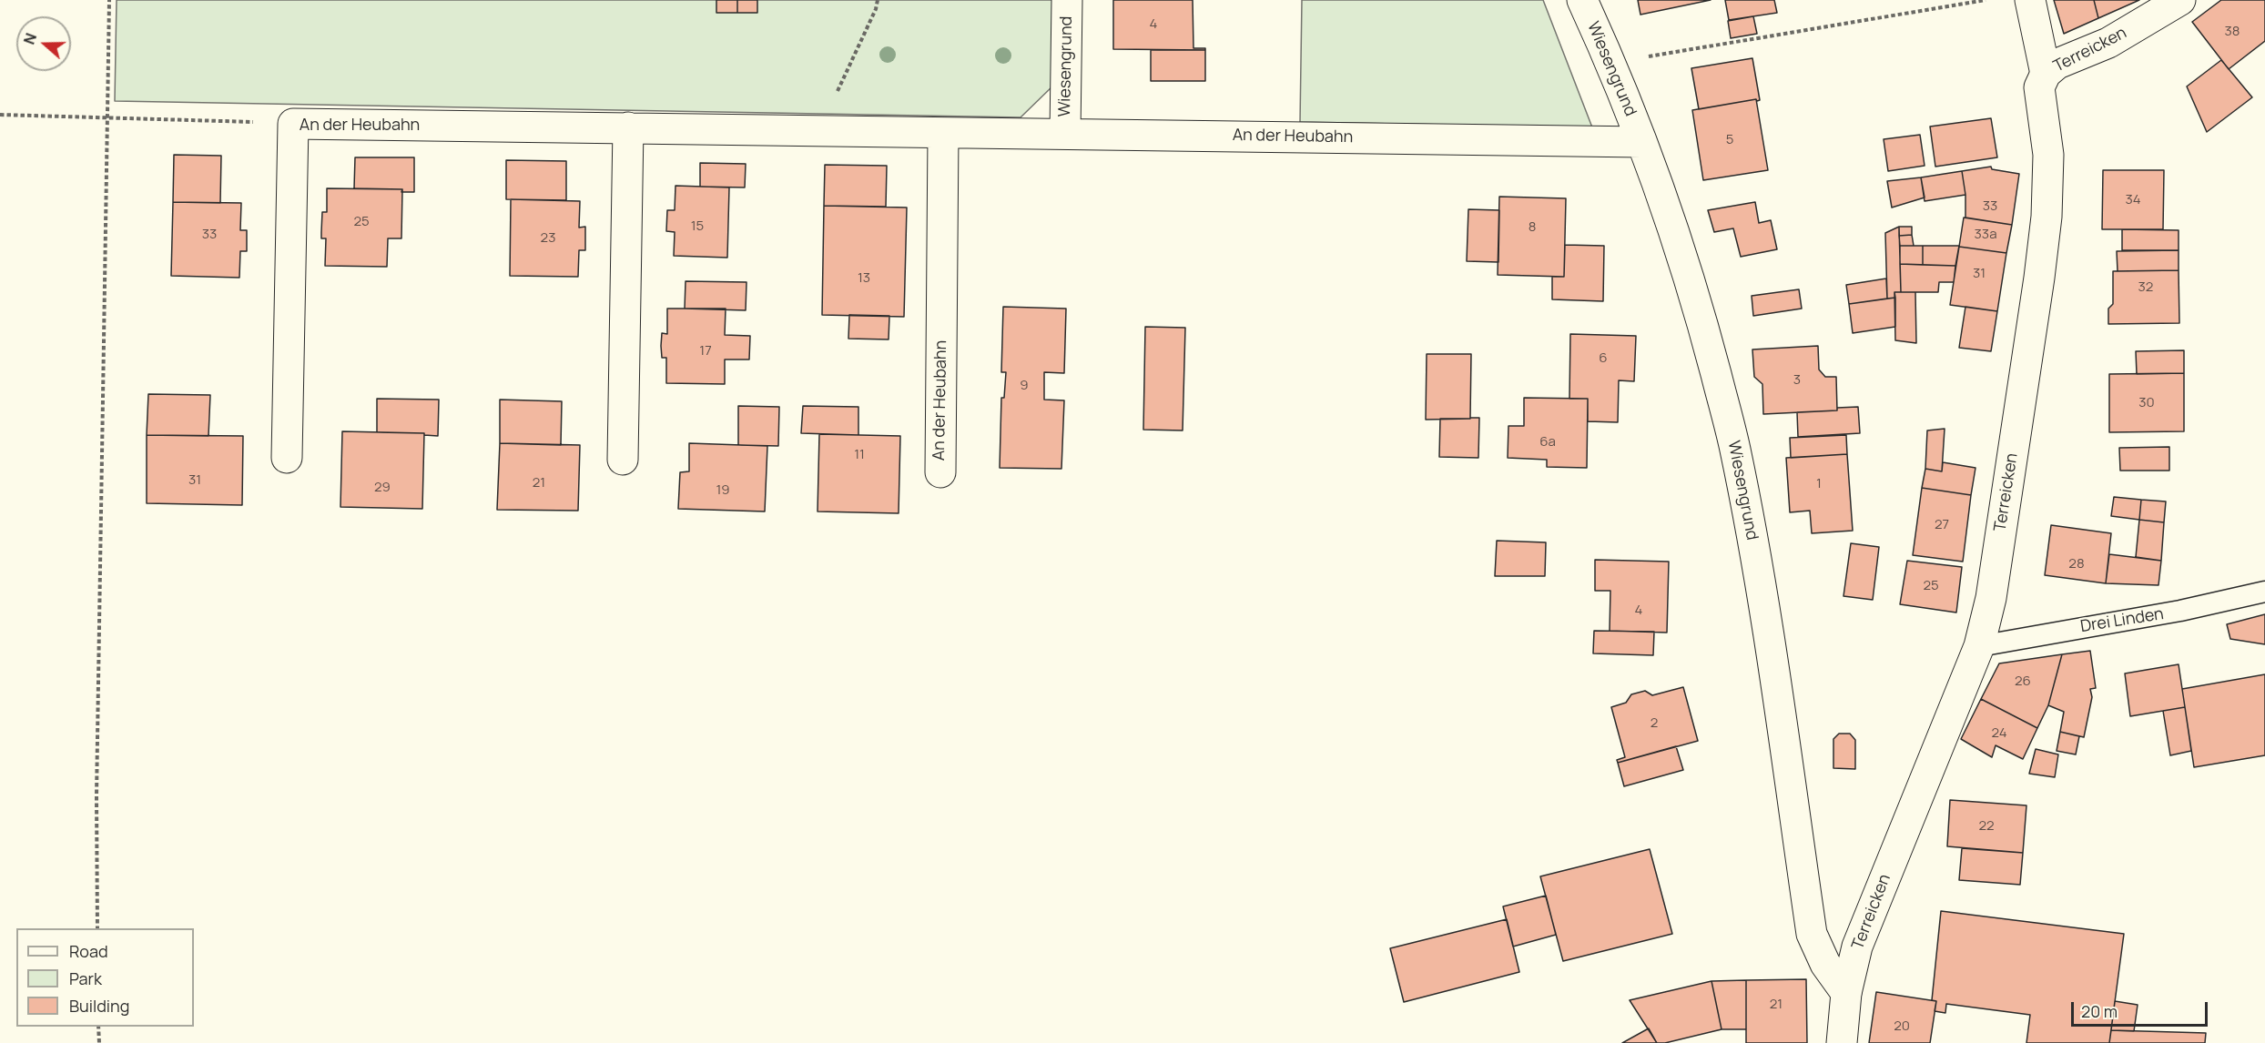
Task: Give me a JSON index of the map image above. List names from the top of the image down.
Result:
{
  "streets": {
    "street": ["Terreicken", "Wiesengrund", "An der Heubahn"],
    "lane": ["Drei Linden"]
  },
  "crossings": [
    ["Terreicken", "Wiesengrund"],
    ["Terreicken", "Drei Linden"],
    ["Wiesengrund", "An der Heubahn"]
  ],
  "house_numbers": [
    "4",
    "38",
    "5",
    "34",
    "33",
    "25",
    "15",
    "8",
    "33",
    "33a",
    "23",
    "31",
    "13",
    "32",
    "17",
    "6",
    "3",
    "9",
    "30",
    "6a",
    "11",
    "31",
    "21",
    "1",
    "29",
    "19",
    "27",
    "28",
    "25",
    "4",
    "26",
    "2",
    "24",
    "22",
    "21",
    "20"
  ],
  "legend": ["Road", "Park", "Building"],
  "scale_bar": "20 m",
  "north": "left"
}
